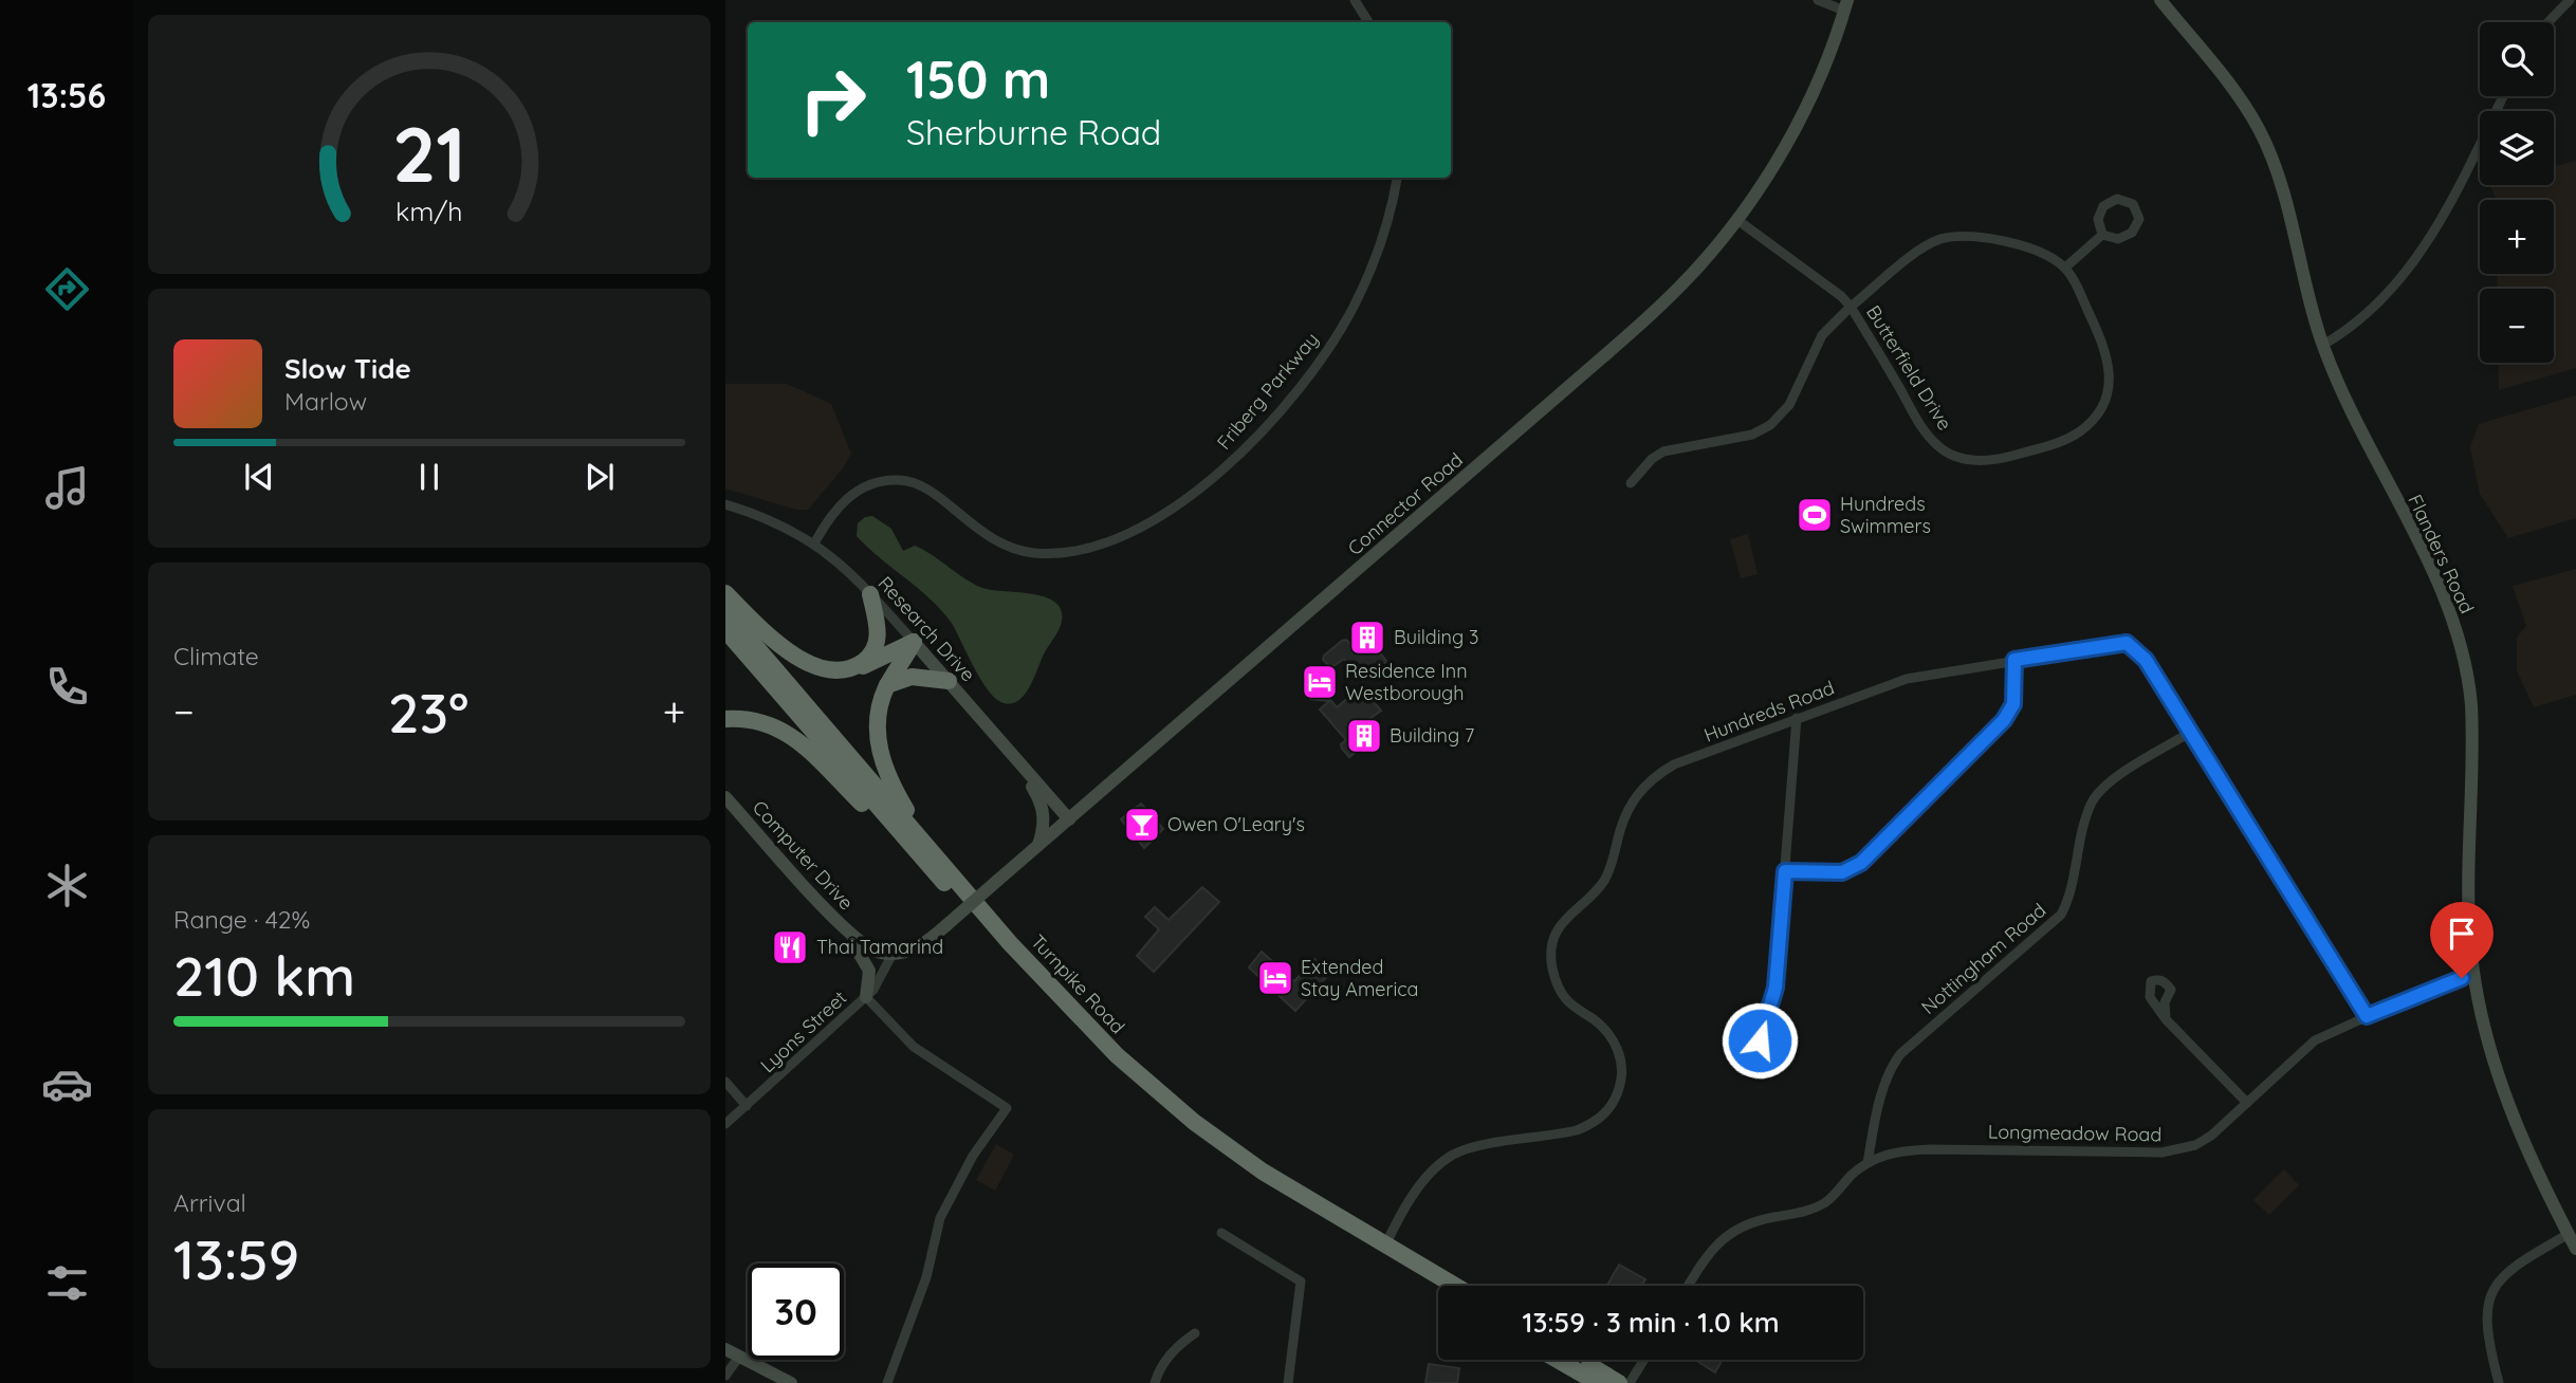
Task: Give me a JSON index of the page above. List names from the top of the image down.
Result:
{
  "streets": {
    "highway": ["Turnpike Road"],
    "street": [
      "Butterfield Drive",
      "Friberg Parkway",
      "Connector Road",
      "Flanders Road",
      "Research Drive",
      "Hundreds Road",
      "Computer Drive",
      "Nottingham Road",
      "Lyons Street",
      "Longmeadow Road"
    ]
  },
  "crossings": [
    ["Butterfield Drive", "Connector Road"],
    ["Friberg Parkway", "Research Drive"],
    ["Connector Road", "Research Drive"],
    ["Connector Road", "Computer Drive"],
    ["Connector Road", "Lyons Street"],
    ["Flanders Road", "Longmeadow Road"],
    ["Hundreds Road", "Nottingham Road"],
    ["Hundreds Road", "Turnpike Road"],
    ["Hundreds Road", "Longmeadow Road"],
    ["Computer Drive", "Lyons Street"],
    ["Nottingham Road", "Longmeadow Road"]
  ],
  "places": {
    "sports": ["Hundreds Swimmers"],
    "building": ["Building 3", "Building 7"],
    "hotel": ["Residence Inn Westborough", "Extended Stay America"],
    "bar": ["Owen O'Leary's"],
    "restaurant": ["Thai Tamarind"]
  },
  "page": {
    "tabs": "13:56",
    "map_buttons": ["+", "−"],
    "turn": ["150 m", "Sherburne Road"],
    "song": ["Slow Tide", "Marlow"],
    "tile": [
      "Climate",
      ["Range · 42%", "210 km"],
      ["Arrival", "13:59"]
    ],
    "heat": ["−", "23°", "+"],
    "limit": "30",
    "trip": "13:59 · 3 min · 1.0 km",
    "gauge": ["21", "km/h"]
  }
}
